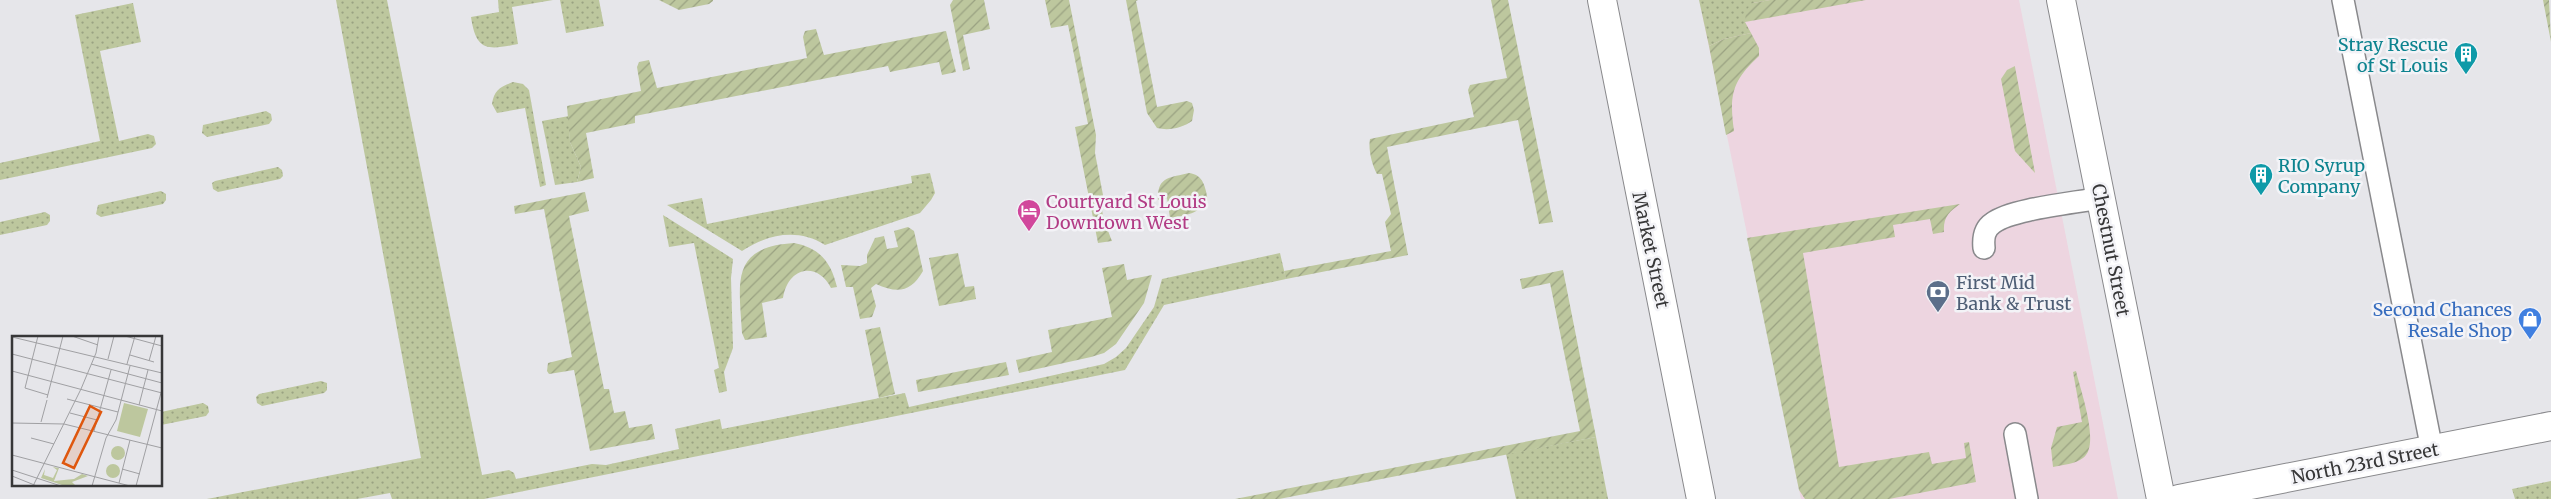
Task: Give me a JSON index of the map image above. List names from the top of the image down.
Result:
{
  "streets": {
    "street": ["Market Street", "Chestnut Street", "North 23rd Street"]
  },
  "places": {
    "building": ["Stray Rescue of St Louis", "RIO Syrup Company"],
    "hotel": ["Courtyard St Louis Downtown West"],
    "bank": ["First Mid Bank & Trust"],
    "shop": ["Second Chances Resale Shop"]
  }
}
